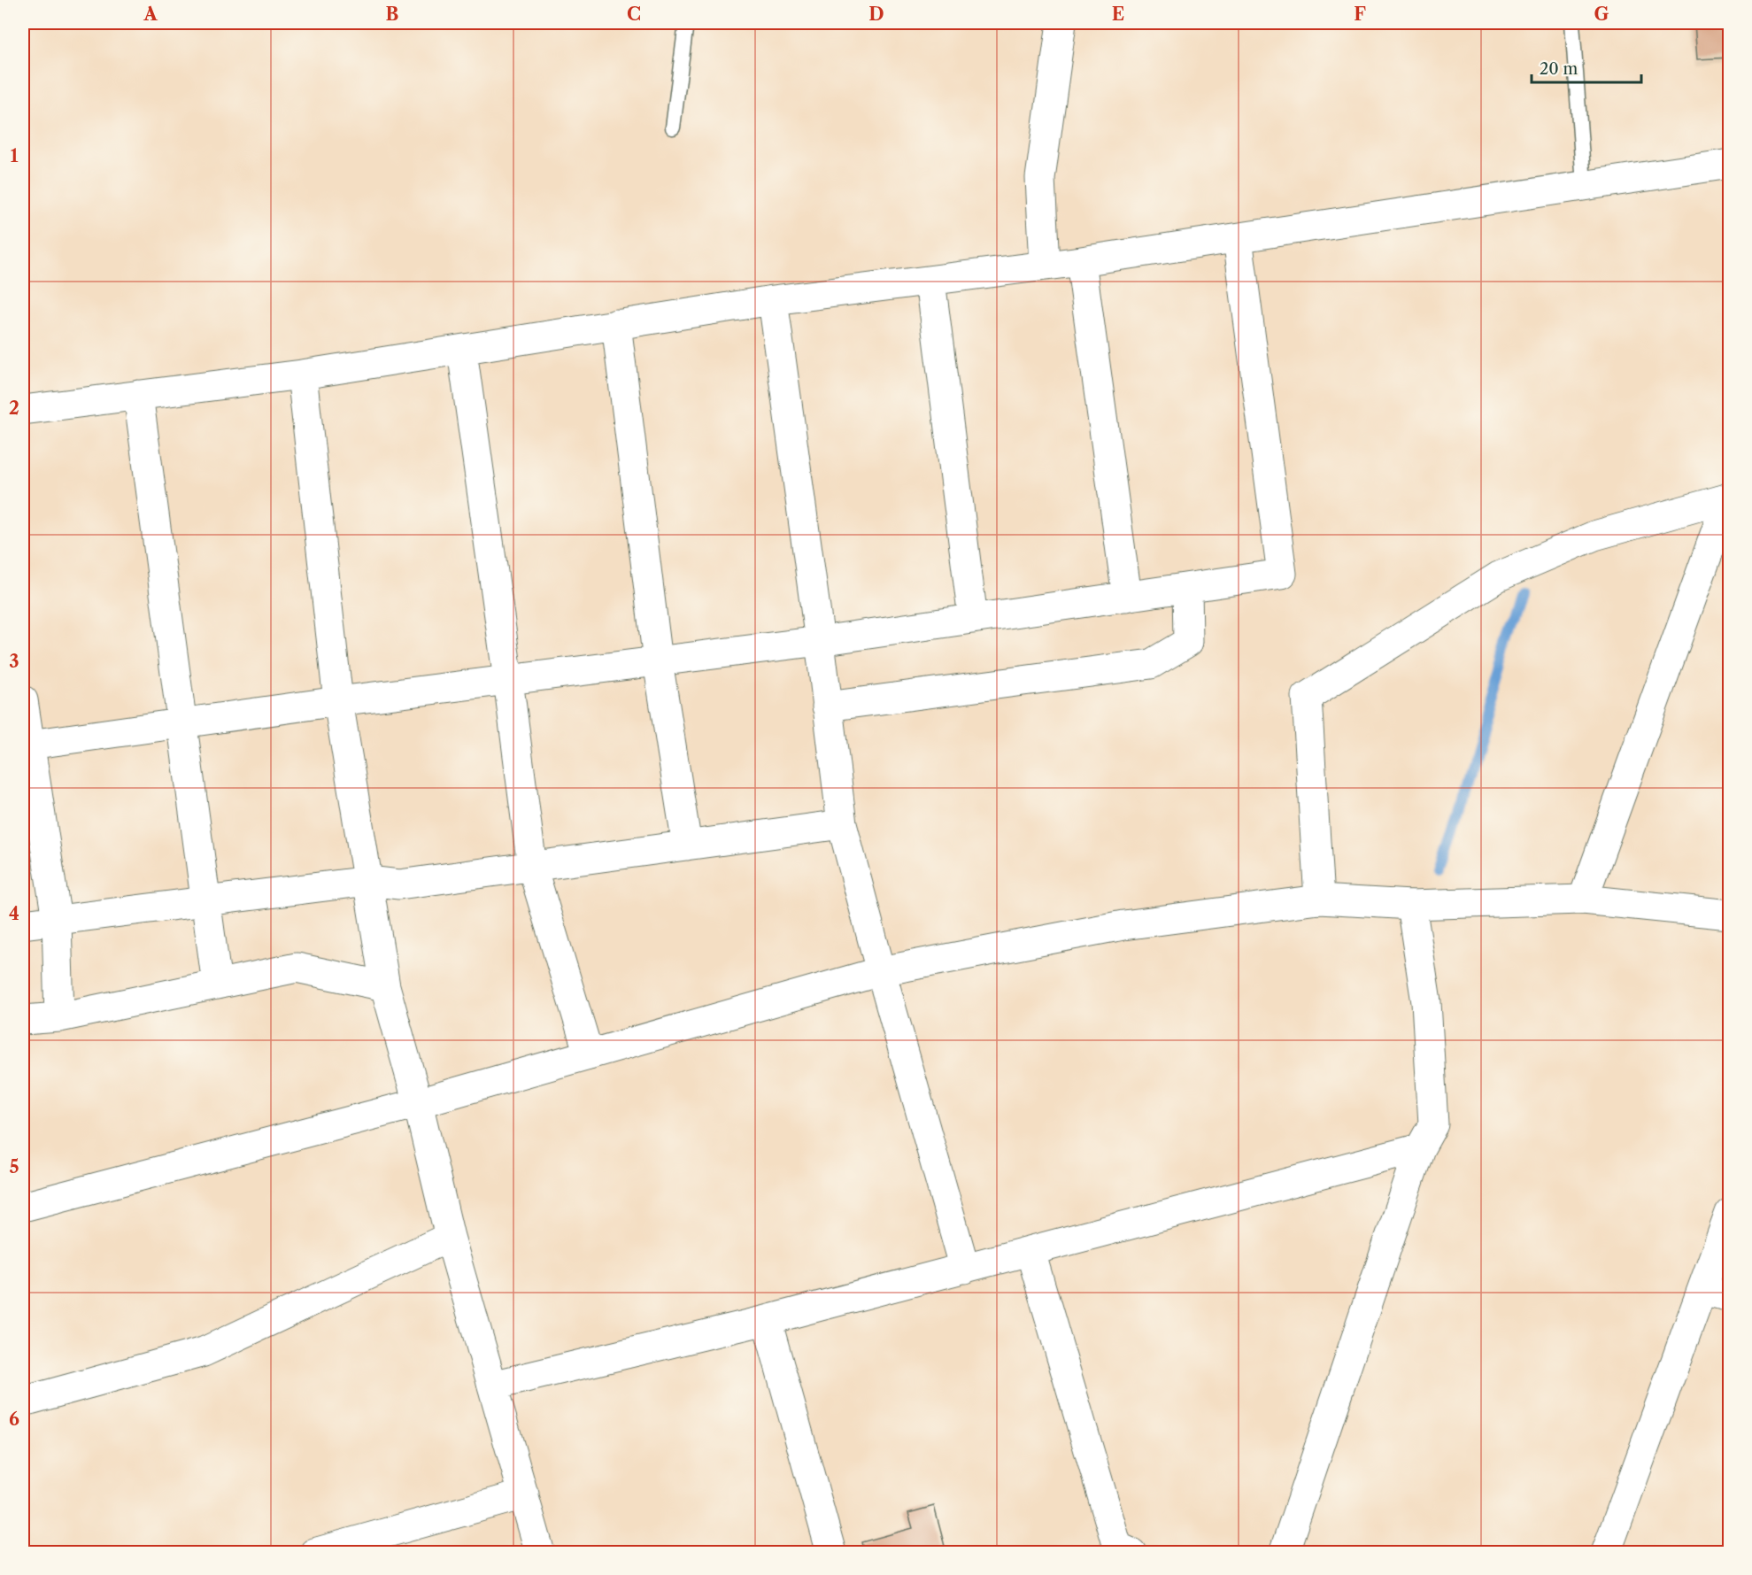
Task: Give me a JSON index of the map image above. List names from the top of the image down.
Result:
{
  "scale_bar": "20 m",
  "grid": {
    "columns": [
      "A",
      "B",
      "C",
      "D",
      "E",
      "F",
      "G"
    ],
    "rows": [
      "1",
      "2",
      "3",
      "4",
      "5",
      "6"
    ]
  }
}
